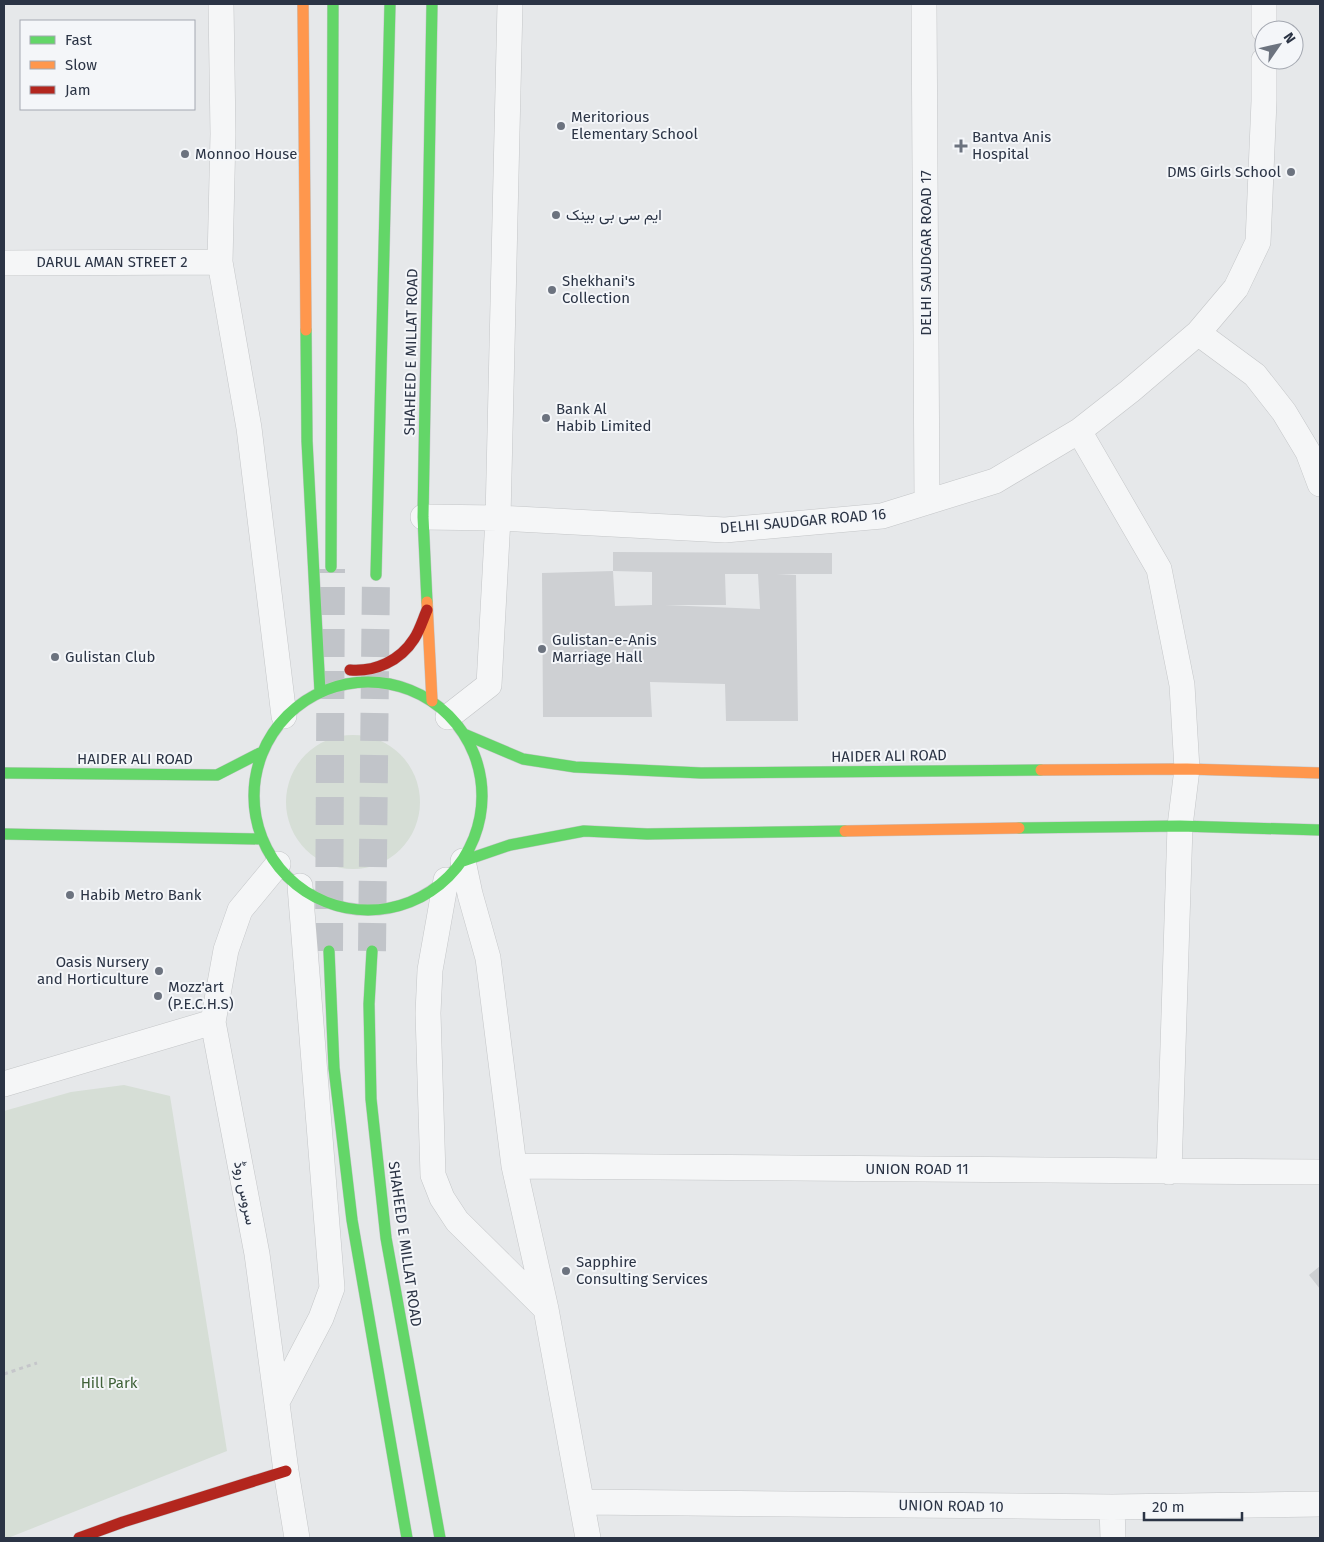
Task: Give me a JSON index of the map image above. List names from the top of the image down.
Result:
{
  "streets": {
    "main road": ["SHAHEED E MILLAT ROAD", "HAIDER ALI ROAD"],
    "street": [
      "DELHI SAUDGAR ROAD 17",
      "DARUL AMAN STREET 2",
      "DELHI SAUDGAR ROAD 16",
      "UNION ROAD 11",
      "سروس روڈ",
      "UNION ROAD 10"
    ]
  },
  "crossings": [
    ["DELHI SAUDGAR ROAD 17", "DELHI SAUDGAR ROAD 16"],
    ["SHAHEED E MILLAT ROAD", "DELHI SAUDGAR ROAD 16"],
    ["SHAHEED E MILLAT ROAD", "HAIDER ALI ROAD"]
  ],
  "parks": ["Hill Park"],
  "places": {
    "other": [
      "Meritorious Elementary School",
      "Monnoo House",
      "DMS Girls School",
      "ایم سی بی بینک",
      "Shekhani's Collection",
      "Bank Al Habib Limited",
      "Gulistan-e-Anis Marriage Hall",
      "Gulistan Club",
      "Habib Metro Bank",
      "Oasis Nursery and Horticulture",
      "Mozz'art (P.E.C.H.S)",
      "Sapphire Consulting Services"
    ],
    "health": ["Bantva Anis Hospital"]
  },
  "legend": ["Fast", "Slow", "Jam"],
  "scale_bar": "20 m",
  "north": "top right"
}
